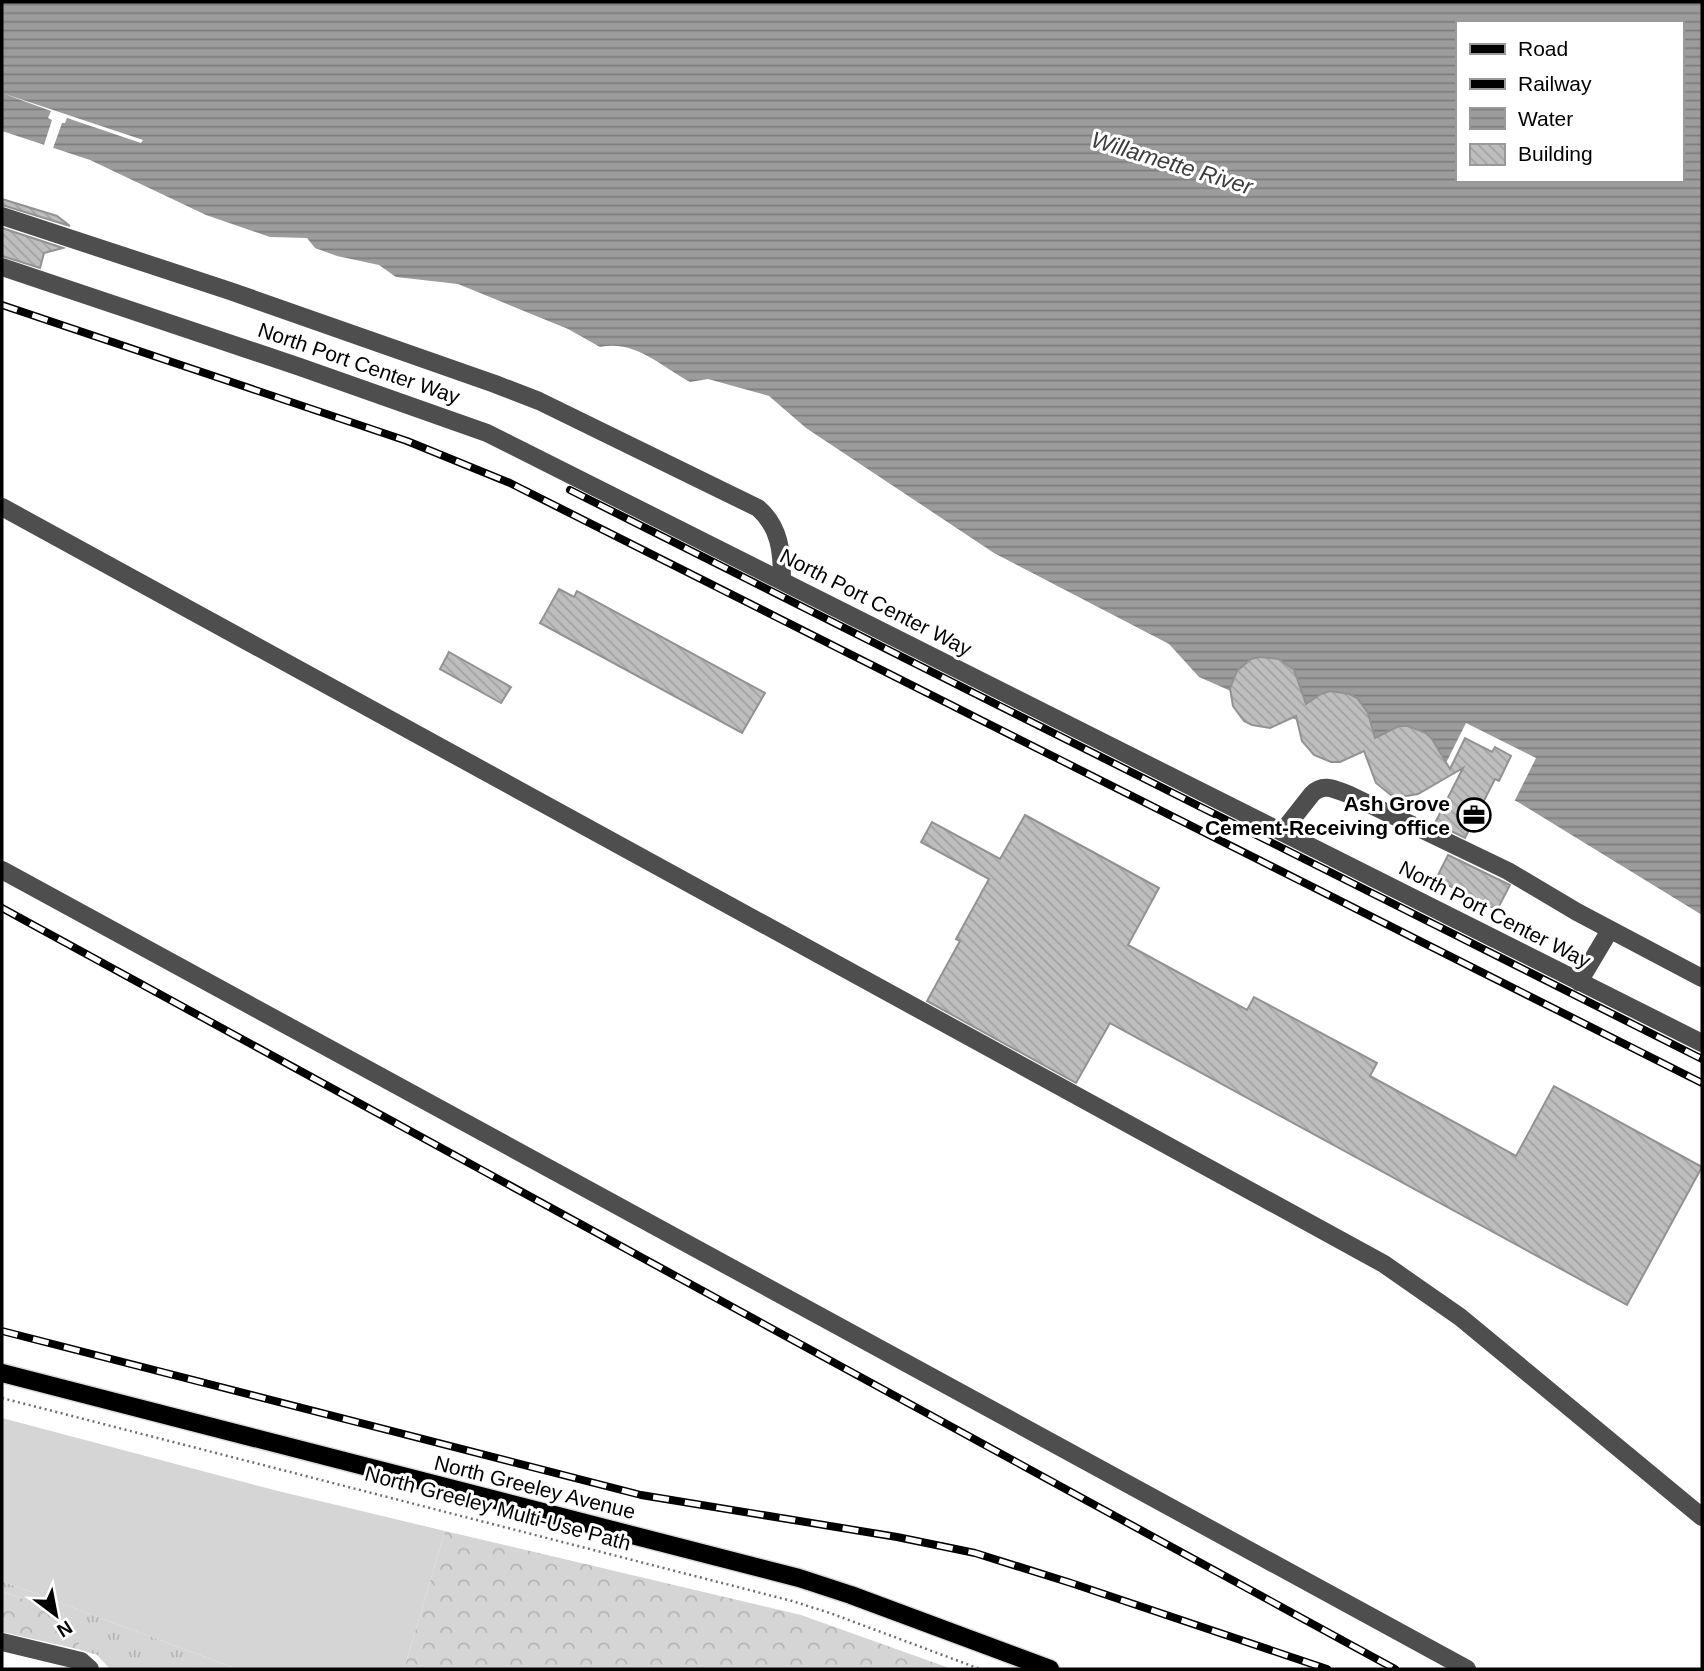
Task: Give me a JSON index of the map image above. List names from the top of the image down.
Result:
{
  "streets": {
    "main road": ["North Greeley Avenue"],
    "street": ["North Port Center Way"],
    "path": ["North Greeley Multi-Use Path"]
  },
  "water": ["Willamette River"],
  "places": {
    "office": ["Ash Grove Cement-Receiving office"]
  },
  "legend": [
    "Road",
    "Railway",
    "Water",
    "Building"
  ],
  "north": "bottom right"
}
